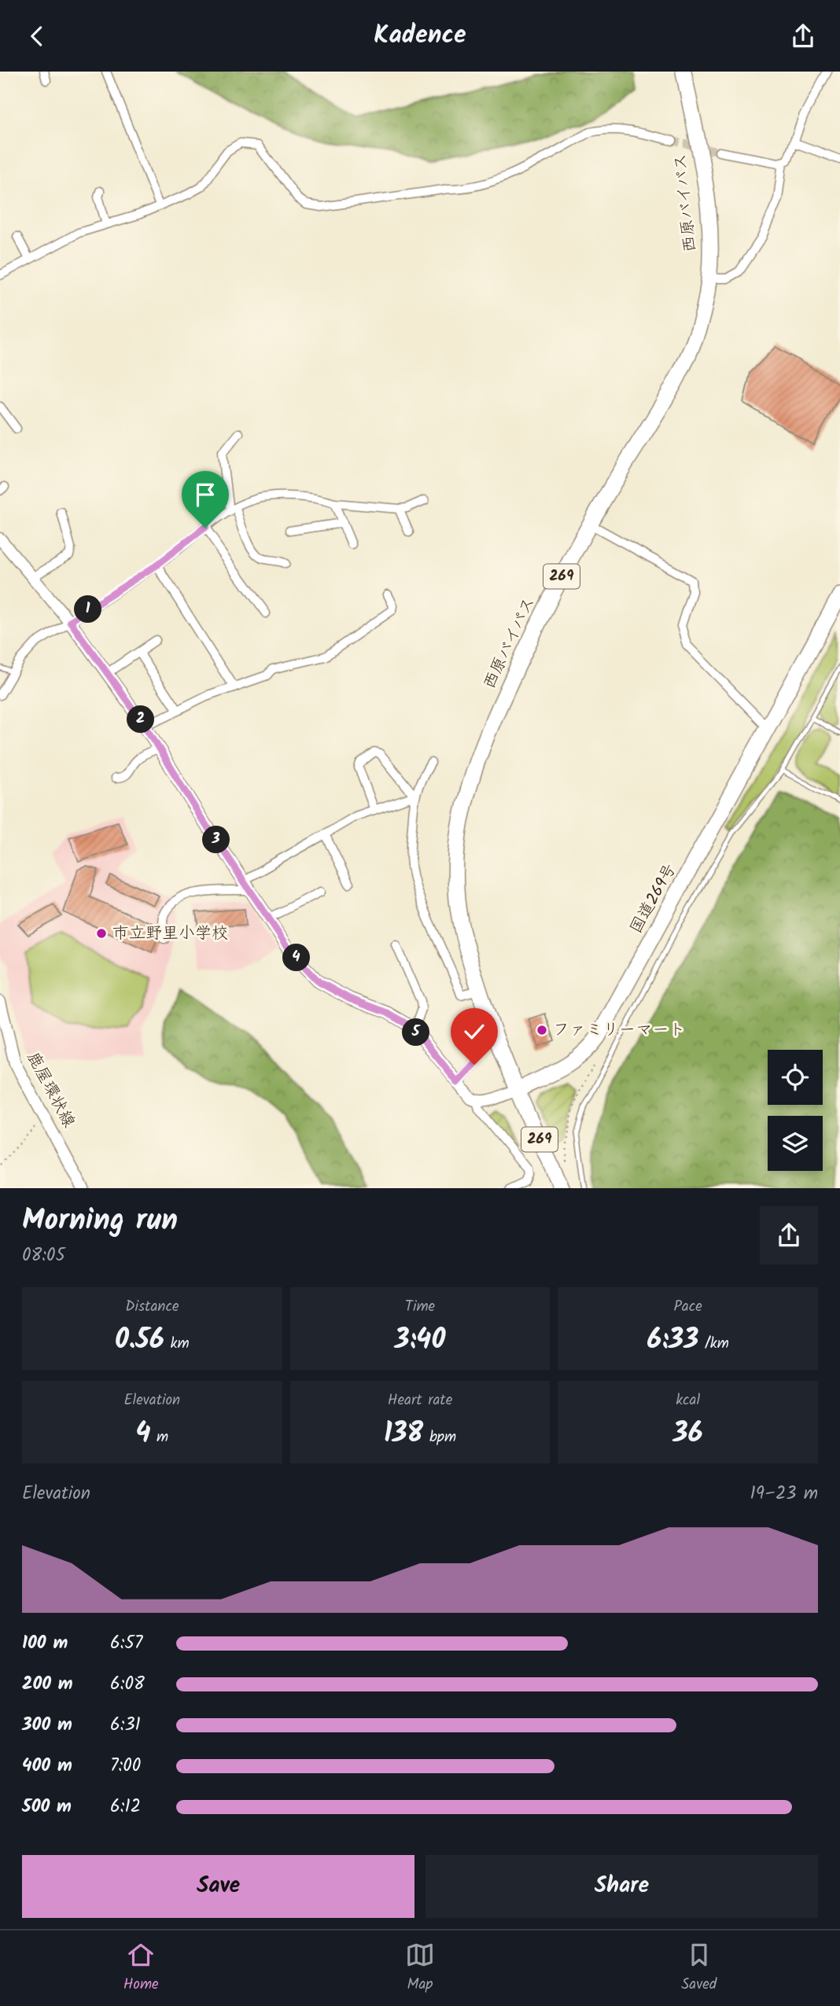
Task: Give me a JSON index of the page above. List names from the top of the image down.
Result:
{
  "streets": {
    "highway": ["西原バイパス", "269", "国道269号"],
    "street": ["鹿屋環状線"]
  },
  "crossings": [
    ["西原バイパス", "269"],
    ["西原バイパス", "国道269号"],
    ["269", "国道269号"]
  ],
  "places": ["市立野里小学校", "ファミリーマート"],
  "page": {
    "header": "Kadence",
    "pins": [
      "1",
      "2",
      "3",
      "4",
      "5"
    ],
    "heading": ["Morning run", "08:05"],
    "stats": [
      ["Distance", "0.56 km"],
      ["Time", "3:40"],
      ["Pace", "6:33 /km"],
      ["Elevation", "4 m"],
      ["Heart rate", "138 bpm"],
      ["kcal", "36"]
    ],
    "chart": ["Elevation", "19–23 m"],
    "list": [
      {
        "name": "100 m",
        "note": "6:57"
      },
      {
        "name": "200 m",
        "note": "6:08"
      },
      {
        "name": "300 m",
        "note": "6:31"
      },
      {
        "name": "400 m",
        "note": "7:00"
      },
      {
        "name": "500 m",
        "note": "6:12"
      }
    ],
    "buttons": ["Save", "Share"],
    "tabs": ["Home", "Map", "Saved"]
  }
}
